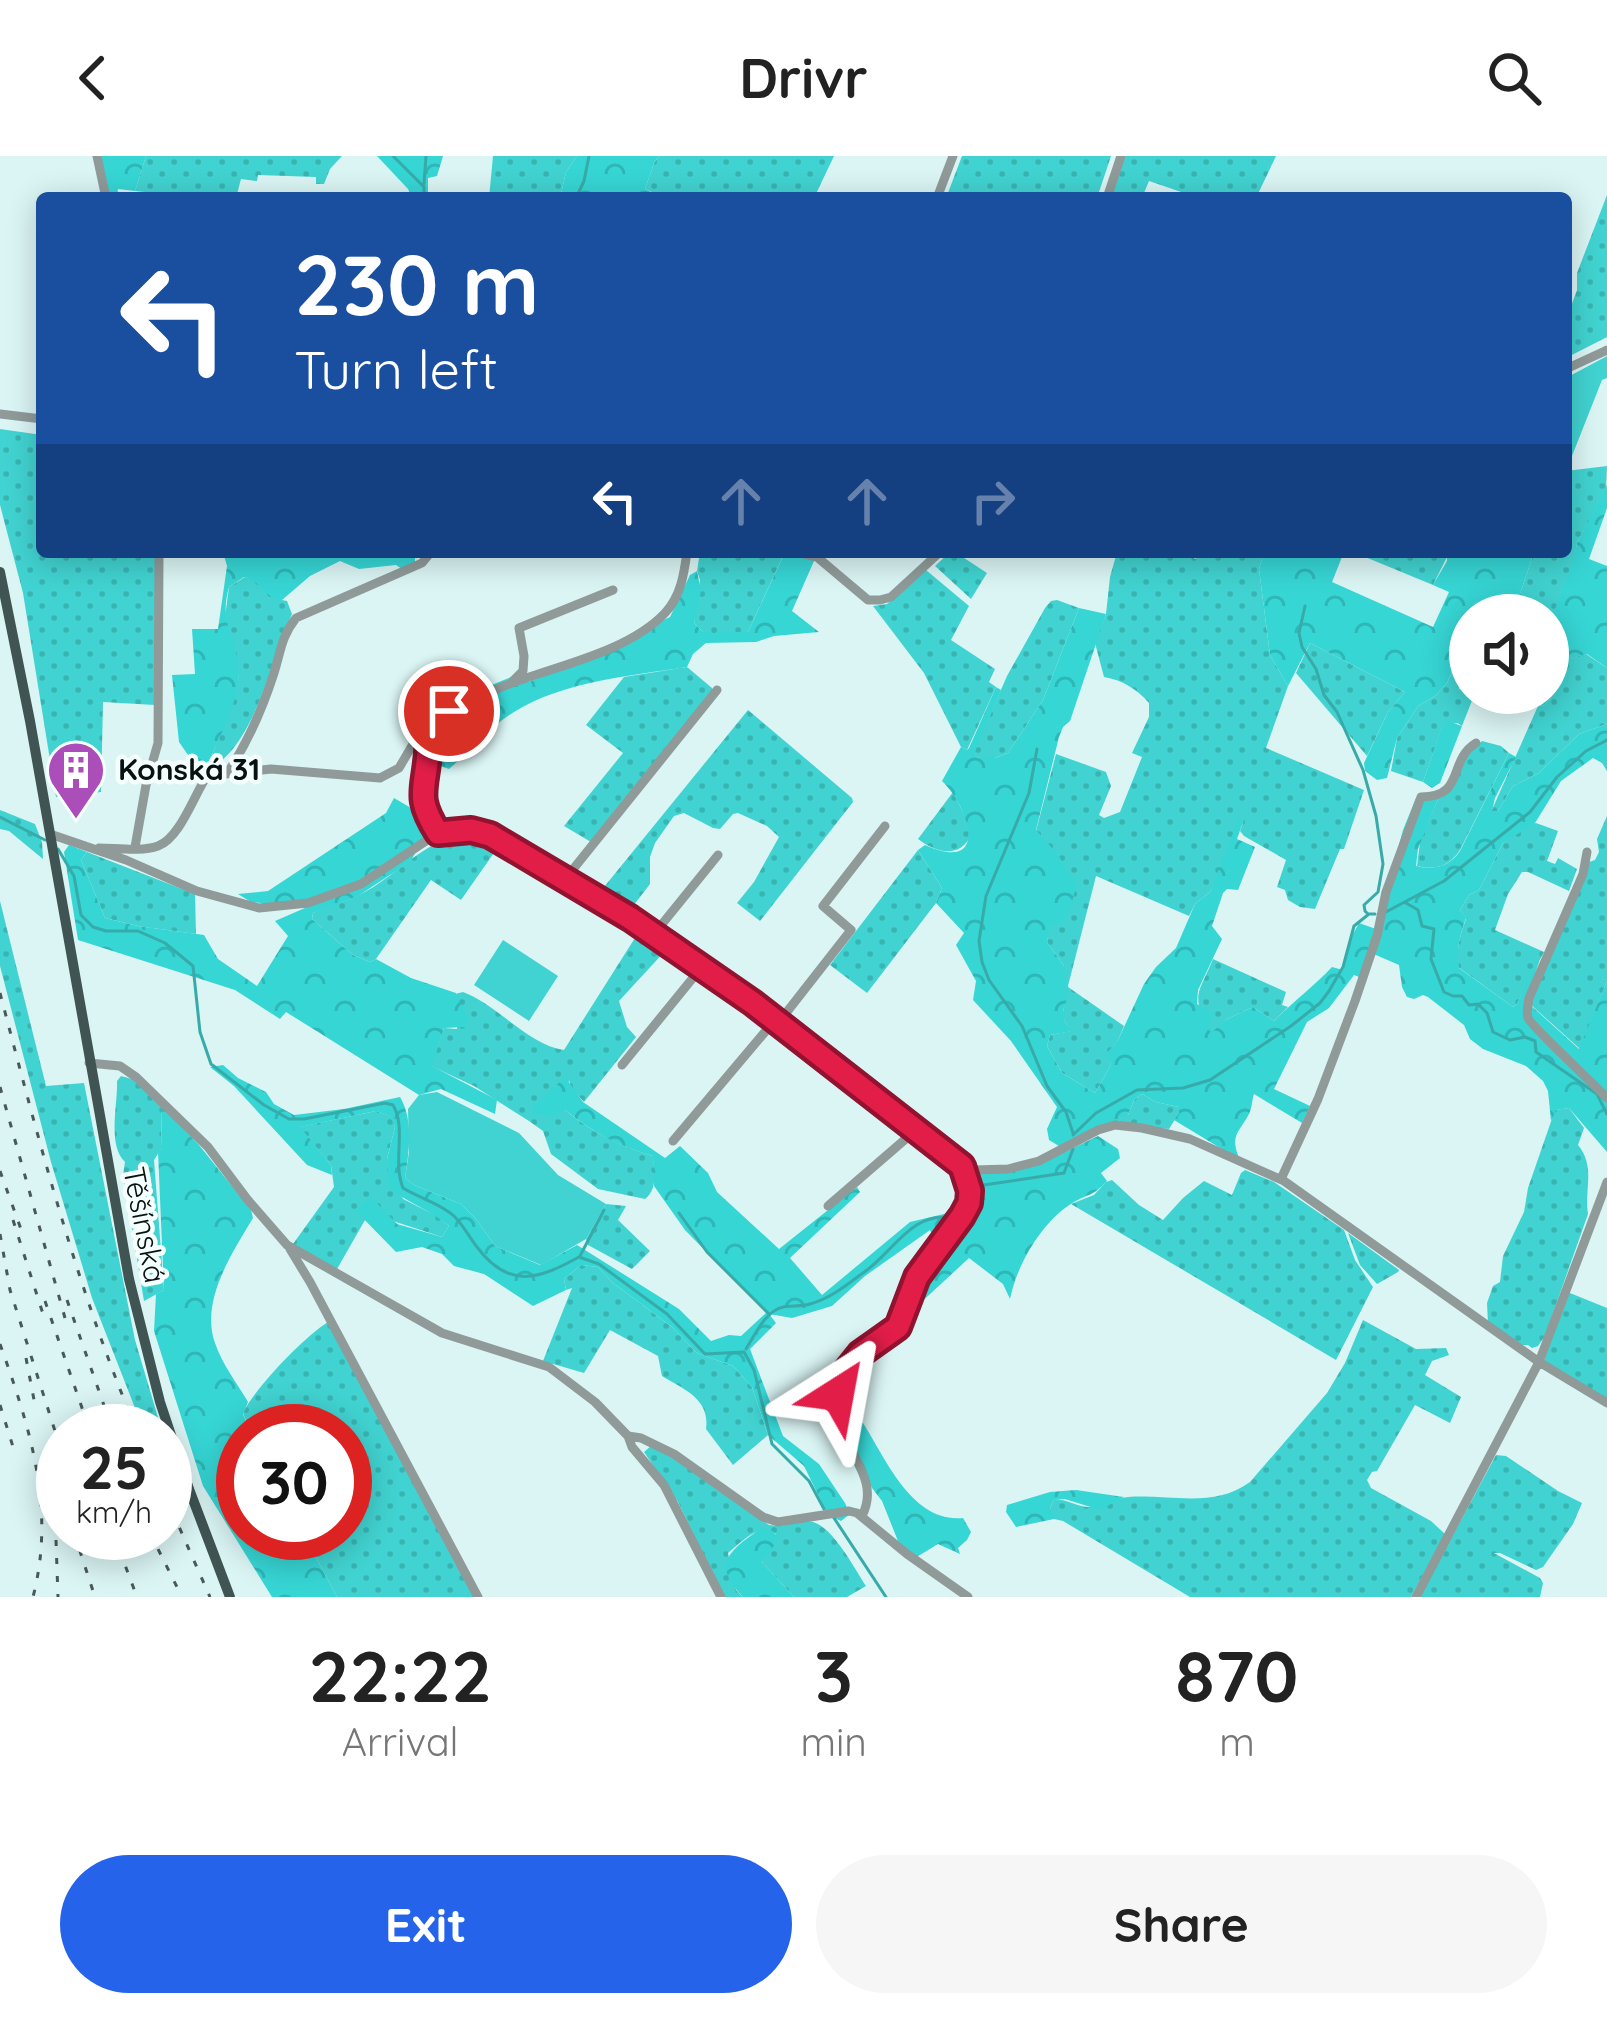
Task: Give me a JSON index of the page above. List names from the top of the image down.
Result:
{
  "streets": {
    "main road": ["Těšínská"]
  },
  "places": {
    "building": ["Konská 31"]
  },
  "page": {
    "header": "Drivr",
    "turn": ["230 m", "Turn left"],
    "speed": "25 km/h",
    "limit": "30",
    "eta": [
      "22:22",
      "Arrival",
      "3",
      "min",
      "870",
      "m"
    ],
    "buttons": ["Exit", "Share"]
  }
}
